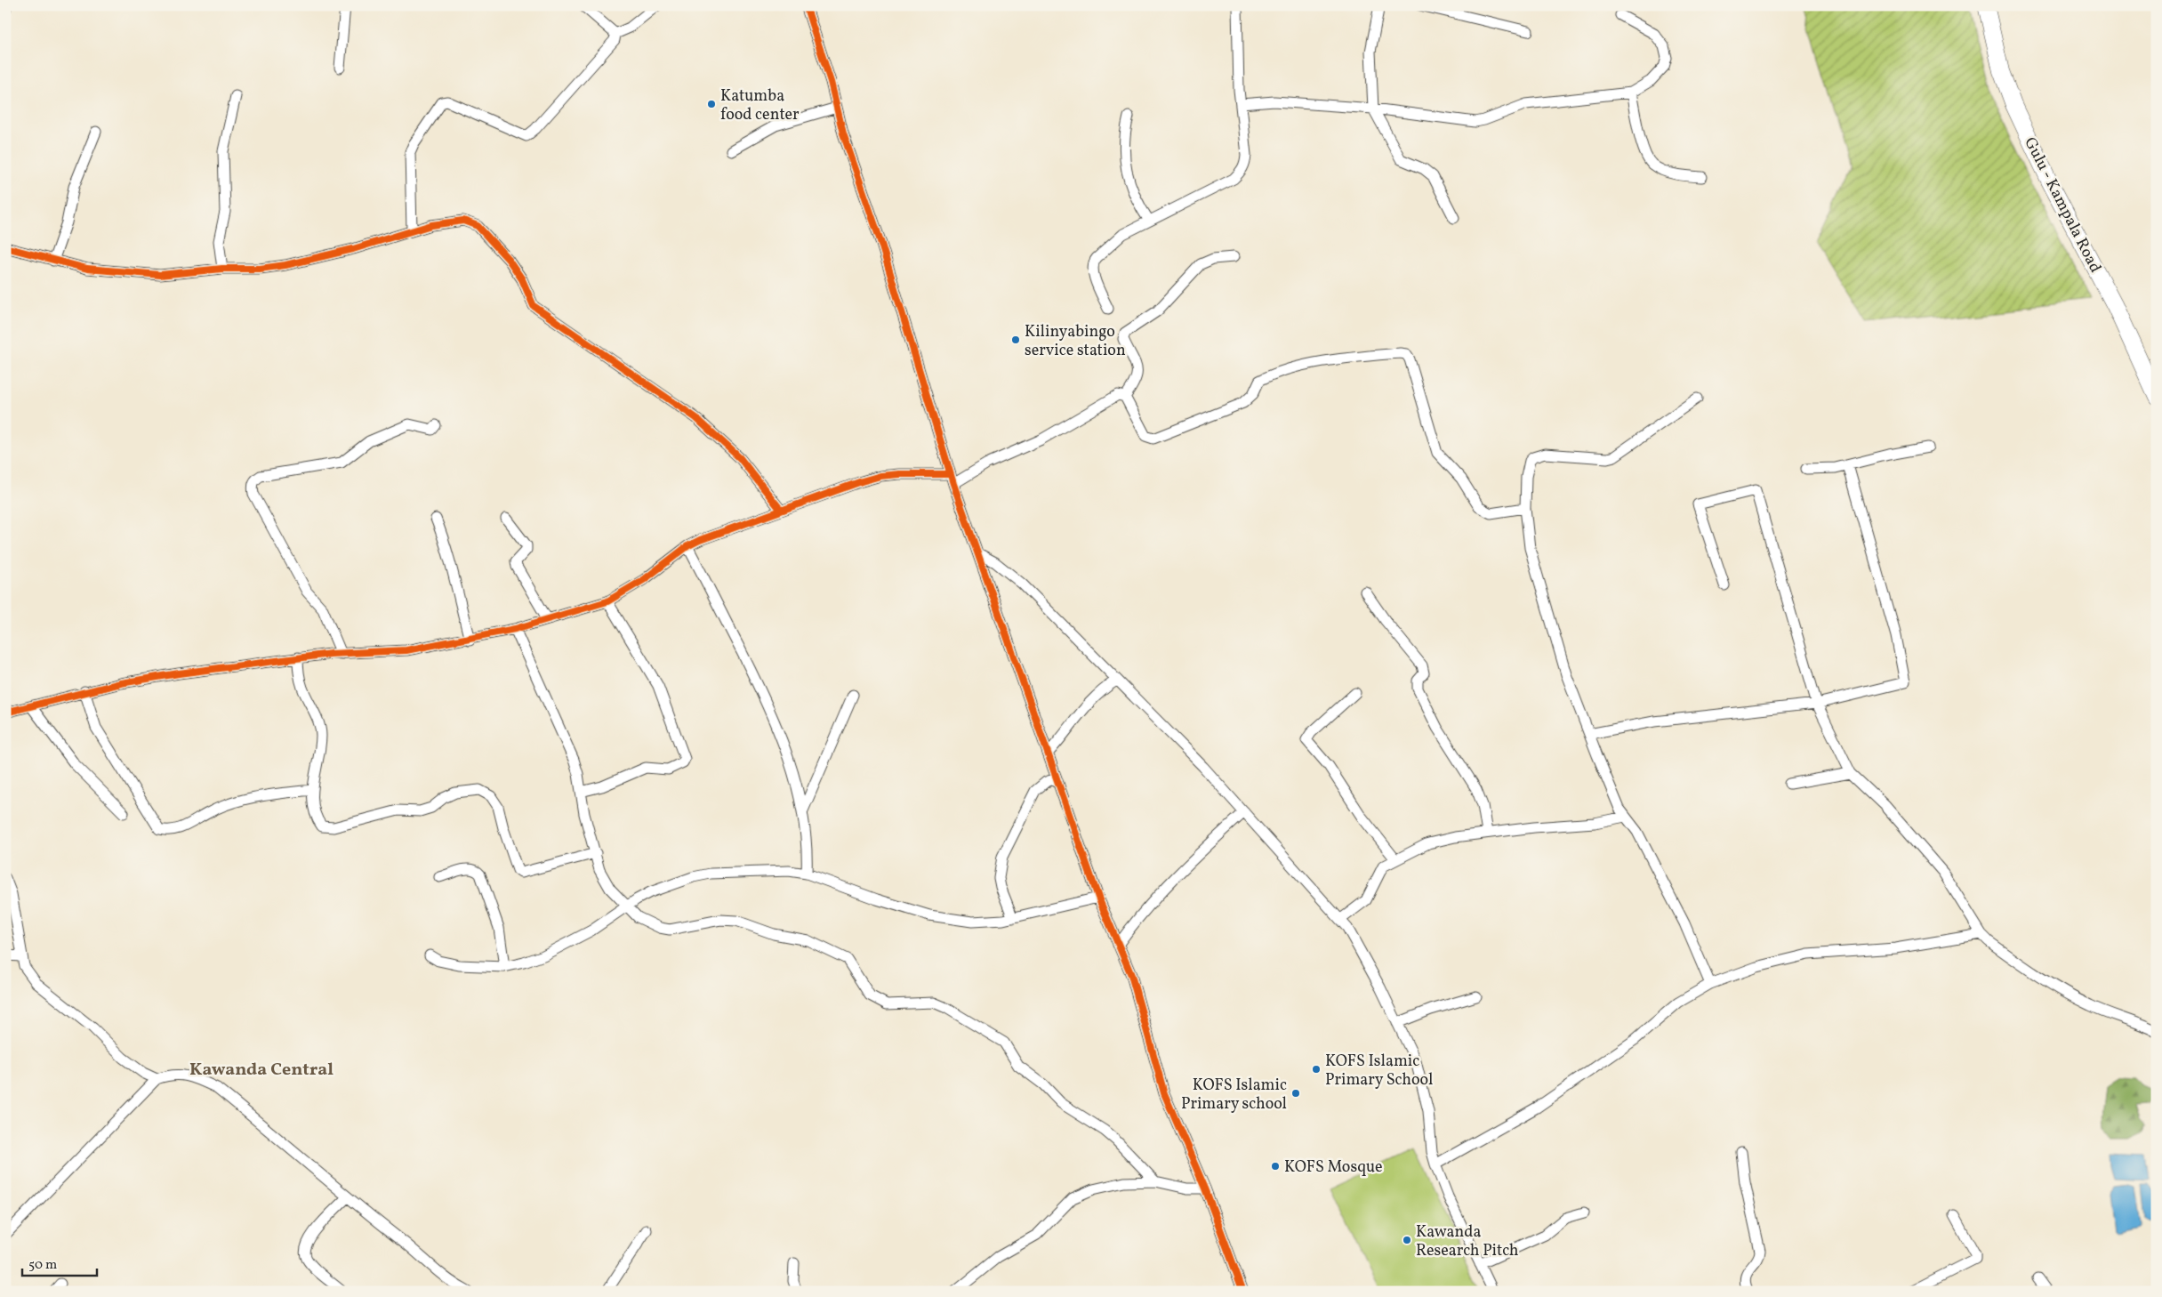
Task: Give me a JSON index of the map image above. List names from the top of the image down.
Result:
{
  "streets": {
    "main road": ["Gulu - Kampala Road"]
  },
  "districts": ["Kawanda Central"],
  "places": [
    "Katumba food center",
    "Kilinyabingo service station",
    "KOFS Islamic Primary School",
    "KOFS Islamic Primary school",
    "KOFS Mosque",
    "Kawanda Research Pitch"
  ],
  "scale_bar": "50 m"
}
